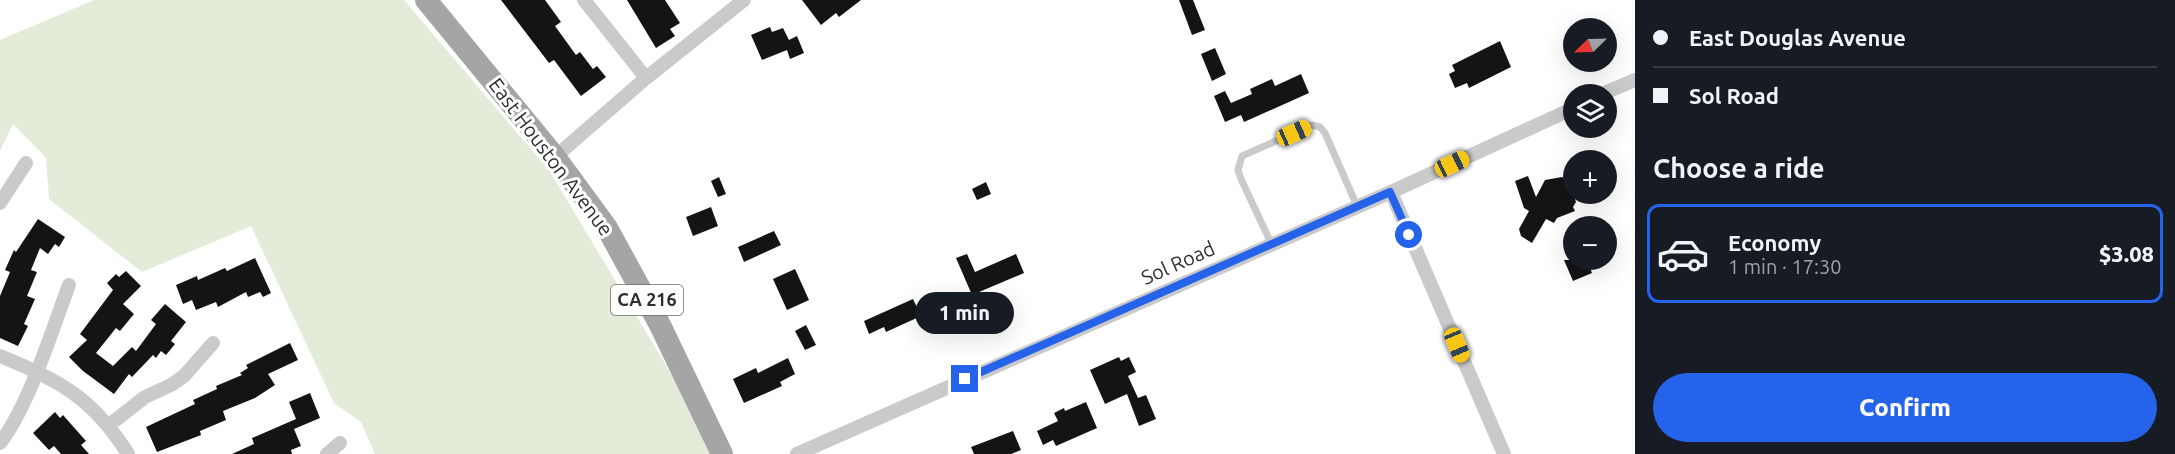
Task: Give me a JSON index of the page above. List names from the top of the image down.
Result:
{
  "streets": {
    "main road": ["East Houston Avenue", "CA 216"],
    "street": ["Sol Road"]
  },
  "north": "bottom left",
  "page": {
    "banner": ["East Douglas Avenue", "Sol Road"],
    "map_buttons": ["+", "−"],
    "heading": "Choose a ride",
    "list": [
      {
        "name": "Economy",
        "note": "1 min · 17:30",
        "value": "$3.08"
      }
    ],
    "bubble": "1 min",
    "buttons": "Confirm"
  }
}
